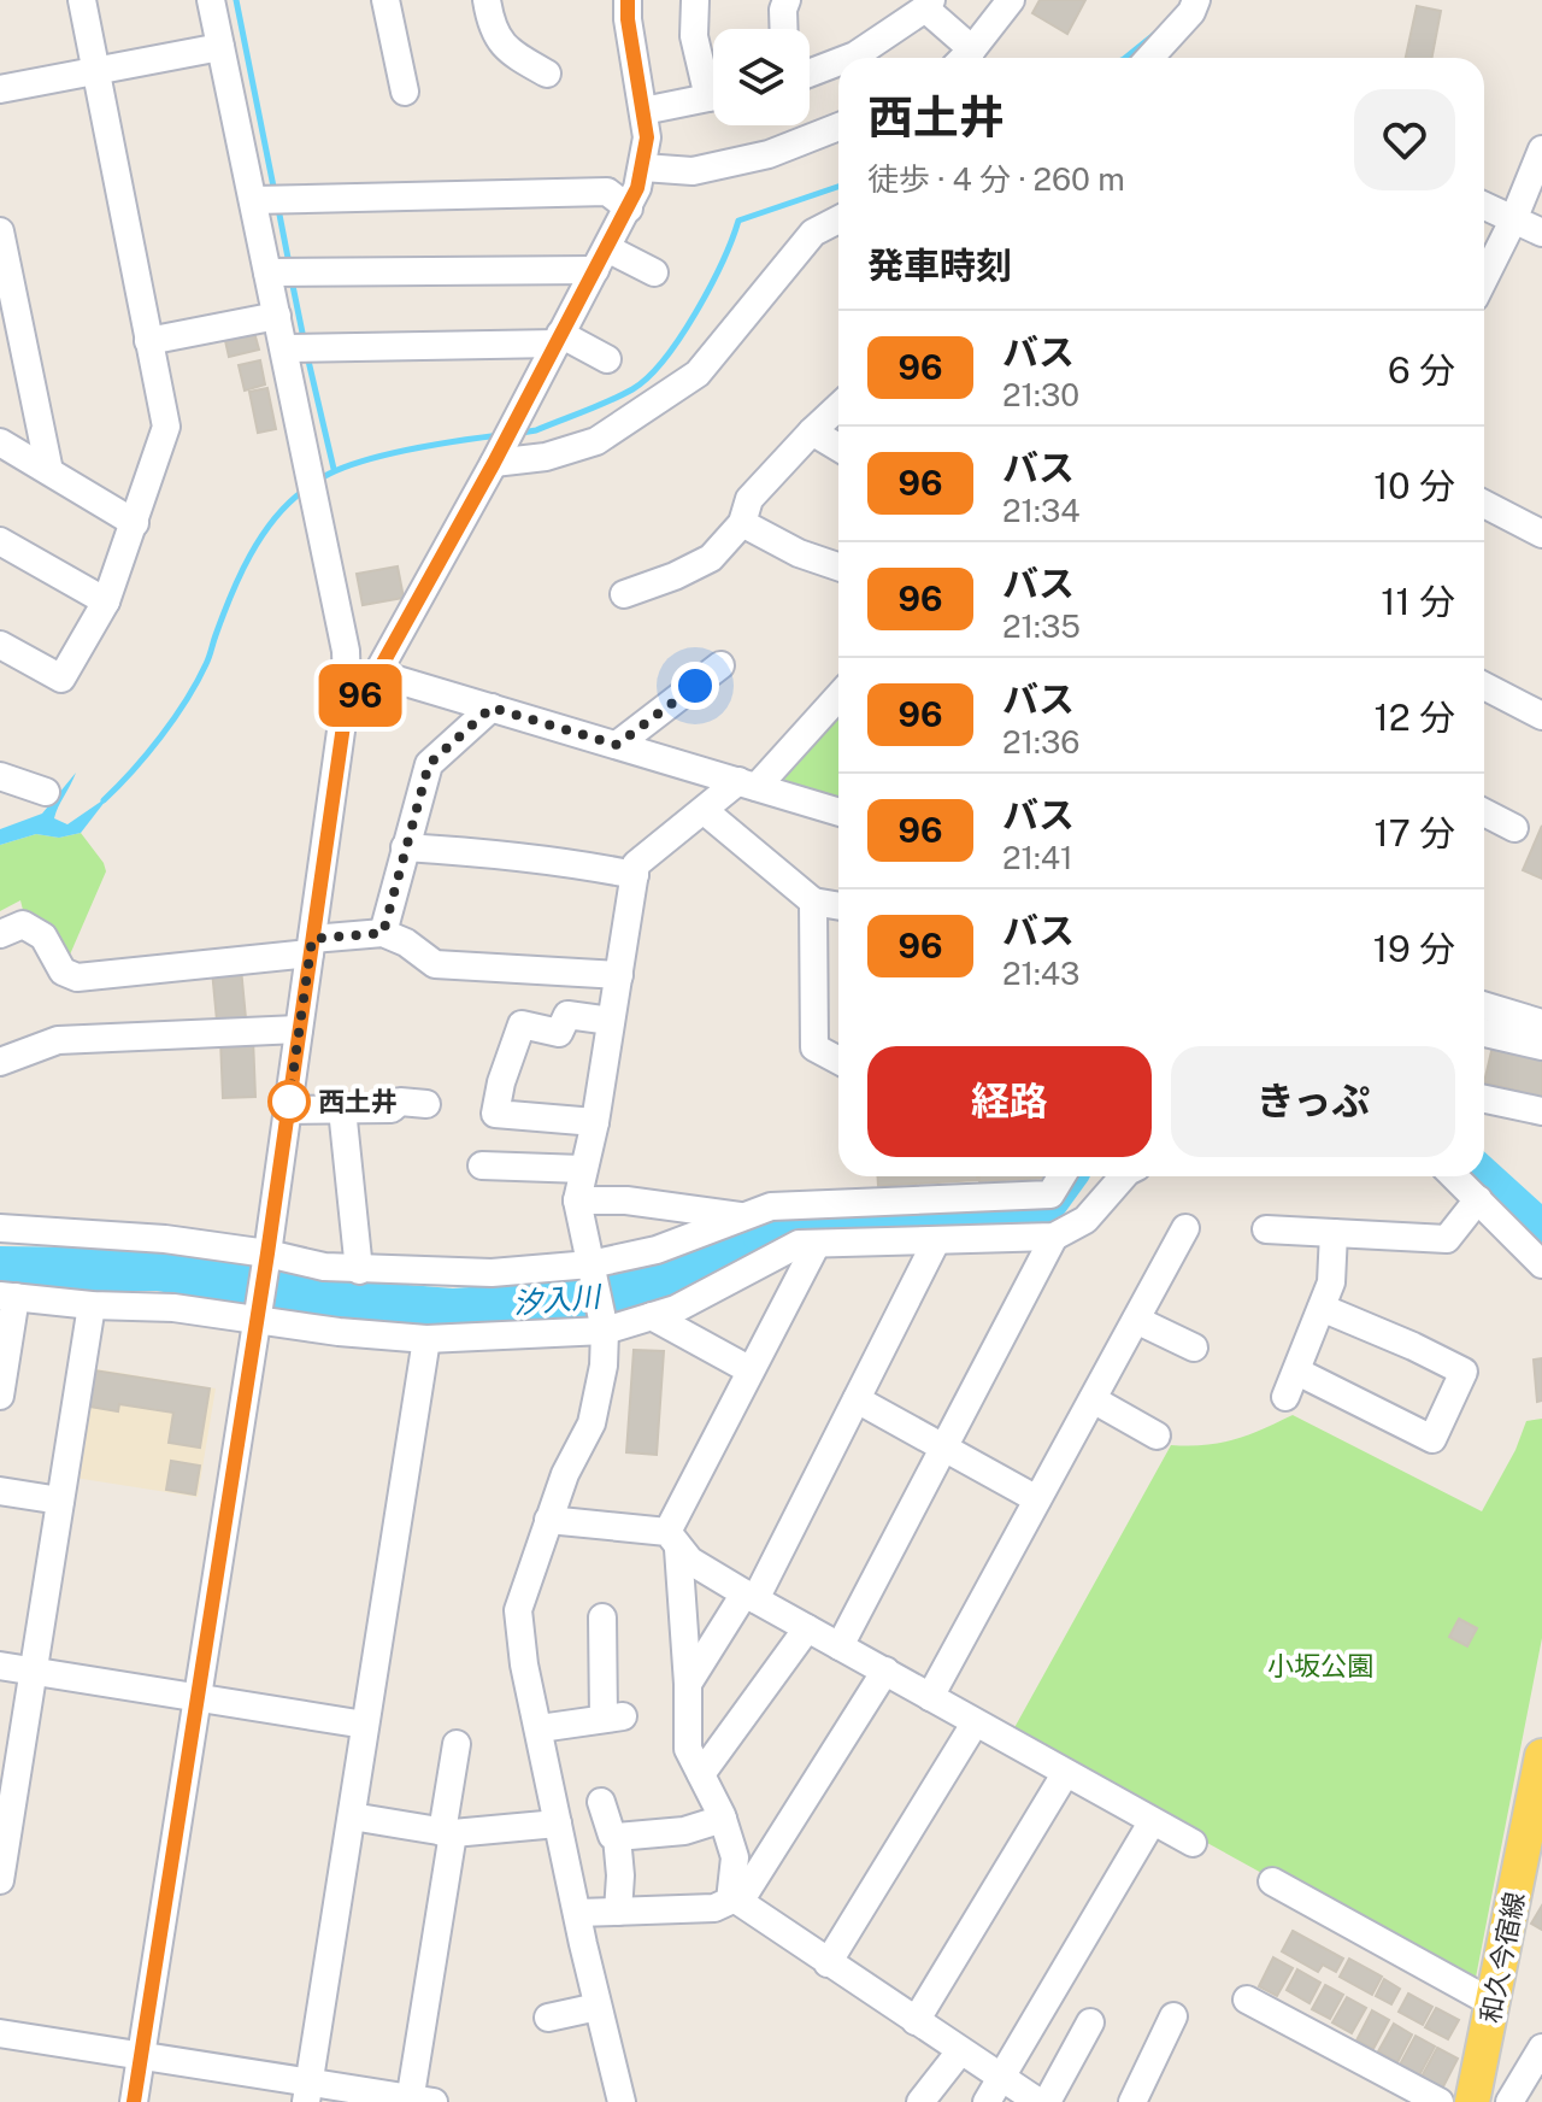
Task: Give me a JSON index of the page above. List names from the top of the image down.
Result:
{
  "streets": {
    "main road": ["和久今宿線"]
  },
  "water": ["汐入川"],
  "parks": ["小坂公園"],
  "places": ["西土井"],
  "lines": ["bus line 96"],
  "page": {
    "on_map": "96",
    "heading": [
      ["西土井", "徒歩 · 4 分 · 260 m"],
      "発車時刻"
    ],
    "list": [
      {
        "mark": "96",
        "name": "バス",
        "note": "21:30",
        "value": "6 分"
      },
      {
        "mark": "96",
        "name": "バス",
        "note": "21:34",
        "value": "10 分"
      },
      {
        "mark": "96",
        "name": "バス",
        "note": "21:35",
        "value": "11 分"
      },
      {
        "mark": "96",
        "name": "バス",
        "note": "21:36",
        "value": "12 分"
      },
      {
        "mark": "96",
        "name": "バス",
        "note": "21:41",
        "value": "17 分"
      },
      {
        "mark": "96",
        "name": "バス",
        "note": "21:43",
        "value": "19 分"
      }
    ],
    "buttons": ["経路", "きっぷ"]
  }
}
